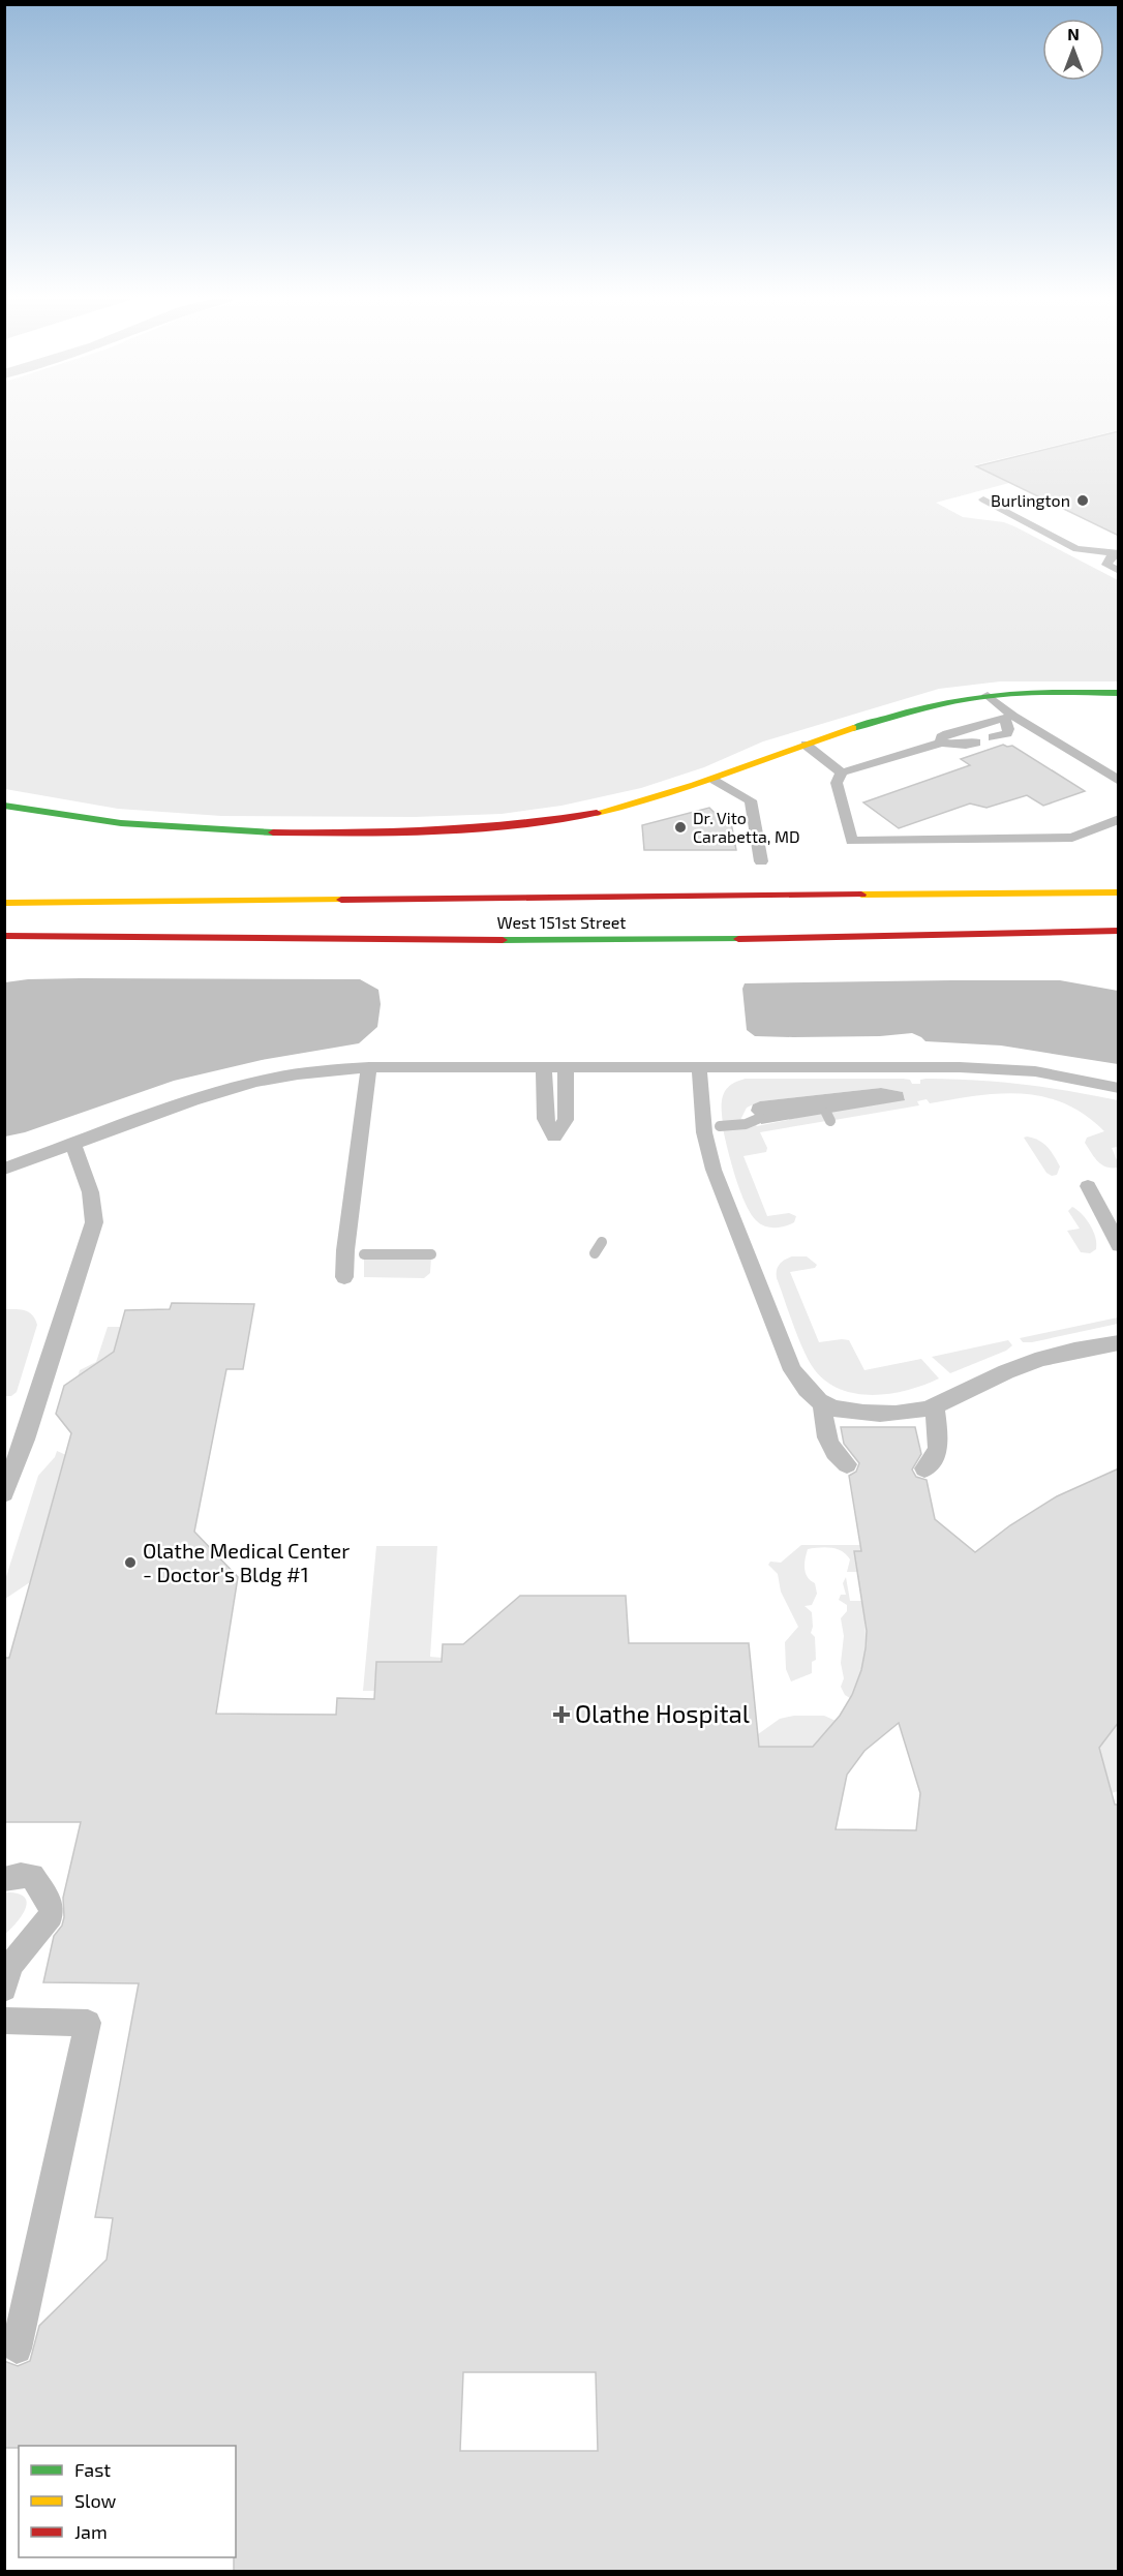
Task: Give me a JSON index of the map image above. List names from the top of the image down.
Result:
{
  "streets": {
    "main road": ["West 151st Street"]
  },
  "places": {
    "other": ["Burlington", "Dr. Vito Carabetta, MD", "Olathe Medical Center - Doctor's Bldg #1"],
    "health": ["Olathe Hospital"]
  },
  "legend": ["Fast", "Slow", "Jam"],
  "north": "top"
}
